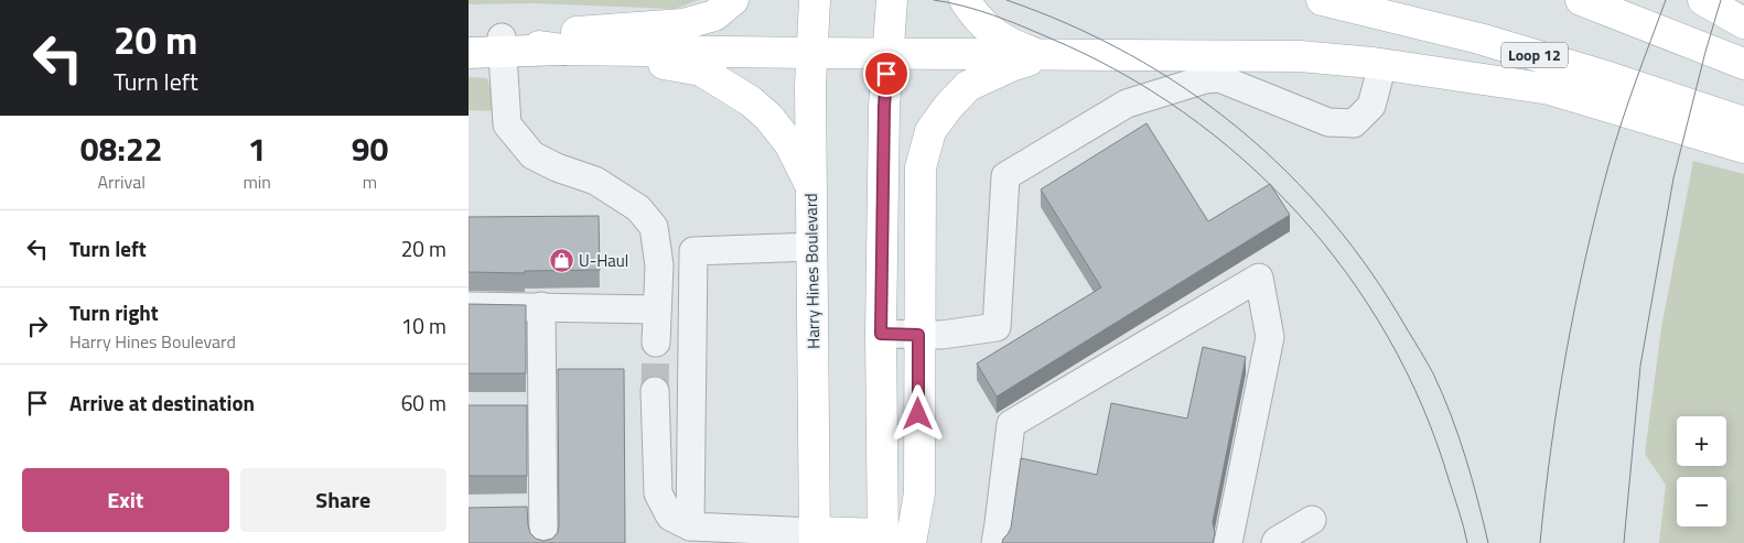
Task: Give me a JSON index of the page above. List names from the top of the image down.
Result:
{
  "streets": {
    "main road": ["Loop 12", "Harry Hines Boulevard"]
  },
  "places": {
    "shop": ["U-Haul"]
  },
  "page": {
    "turn": ["20 m", "Turn left"],
    "eta": [
      "08:22",
      "Arrival",
      "1",
      "min",
      "90",
      "m"
    ],
    "list": [
      {
        "name": "Turn left",
        "value": "20 m"
      },
      {
        "name": "Turn right",
        "note": "Harry Hines Boulevard",
        "value": "10 m"
      },
      {
        "name": "Arrive at destination",
        "value": "60 m"
      }
    ],
    "map_buttons": ["+", "−"],
    "buttons": ["Exit", "Share"]
  }
}
